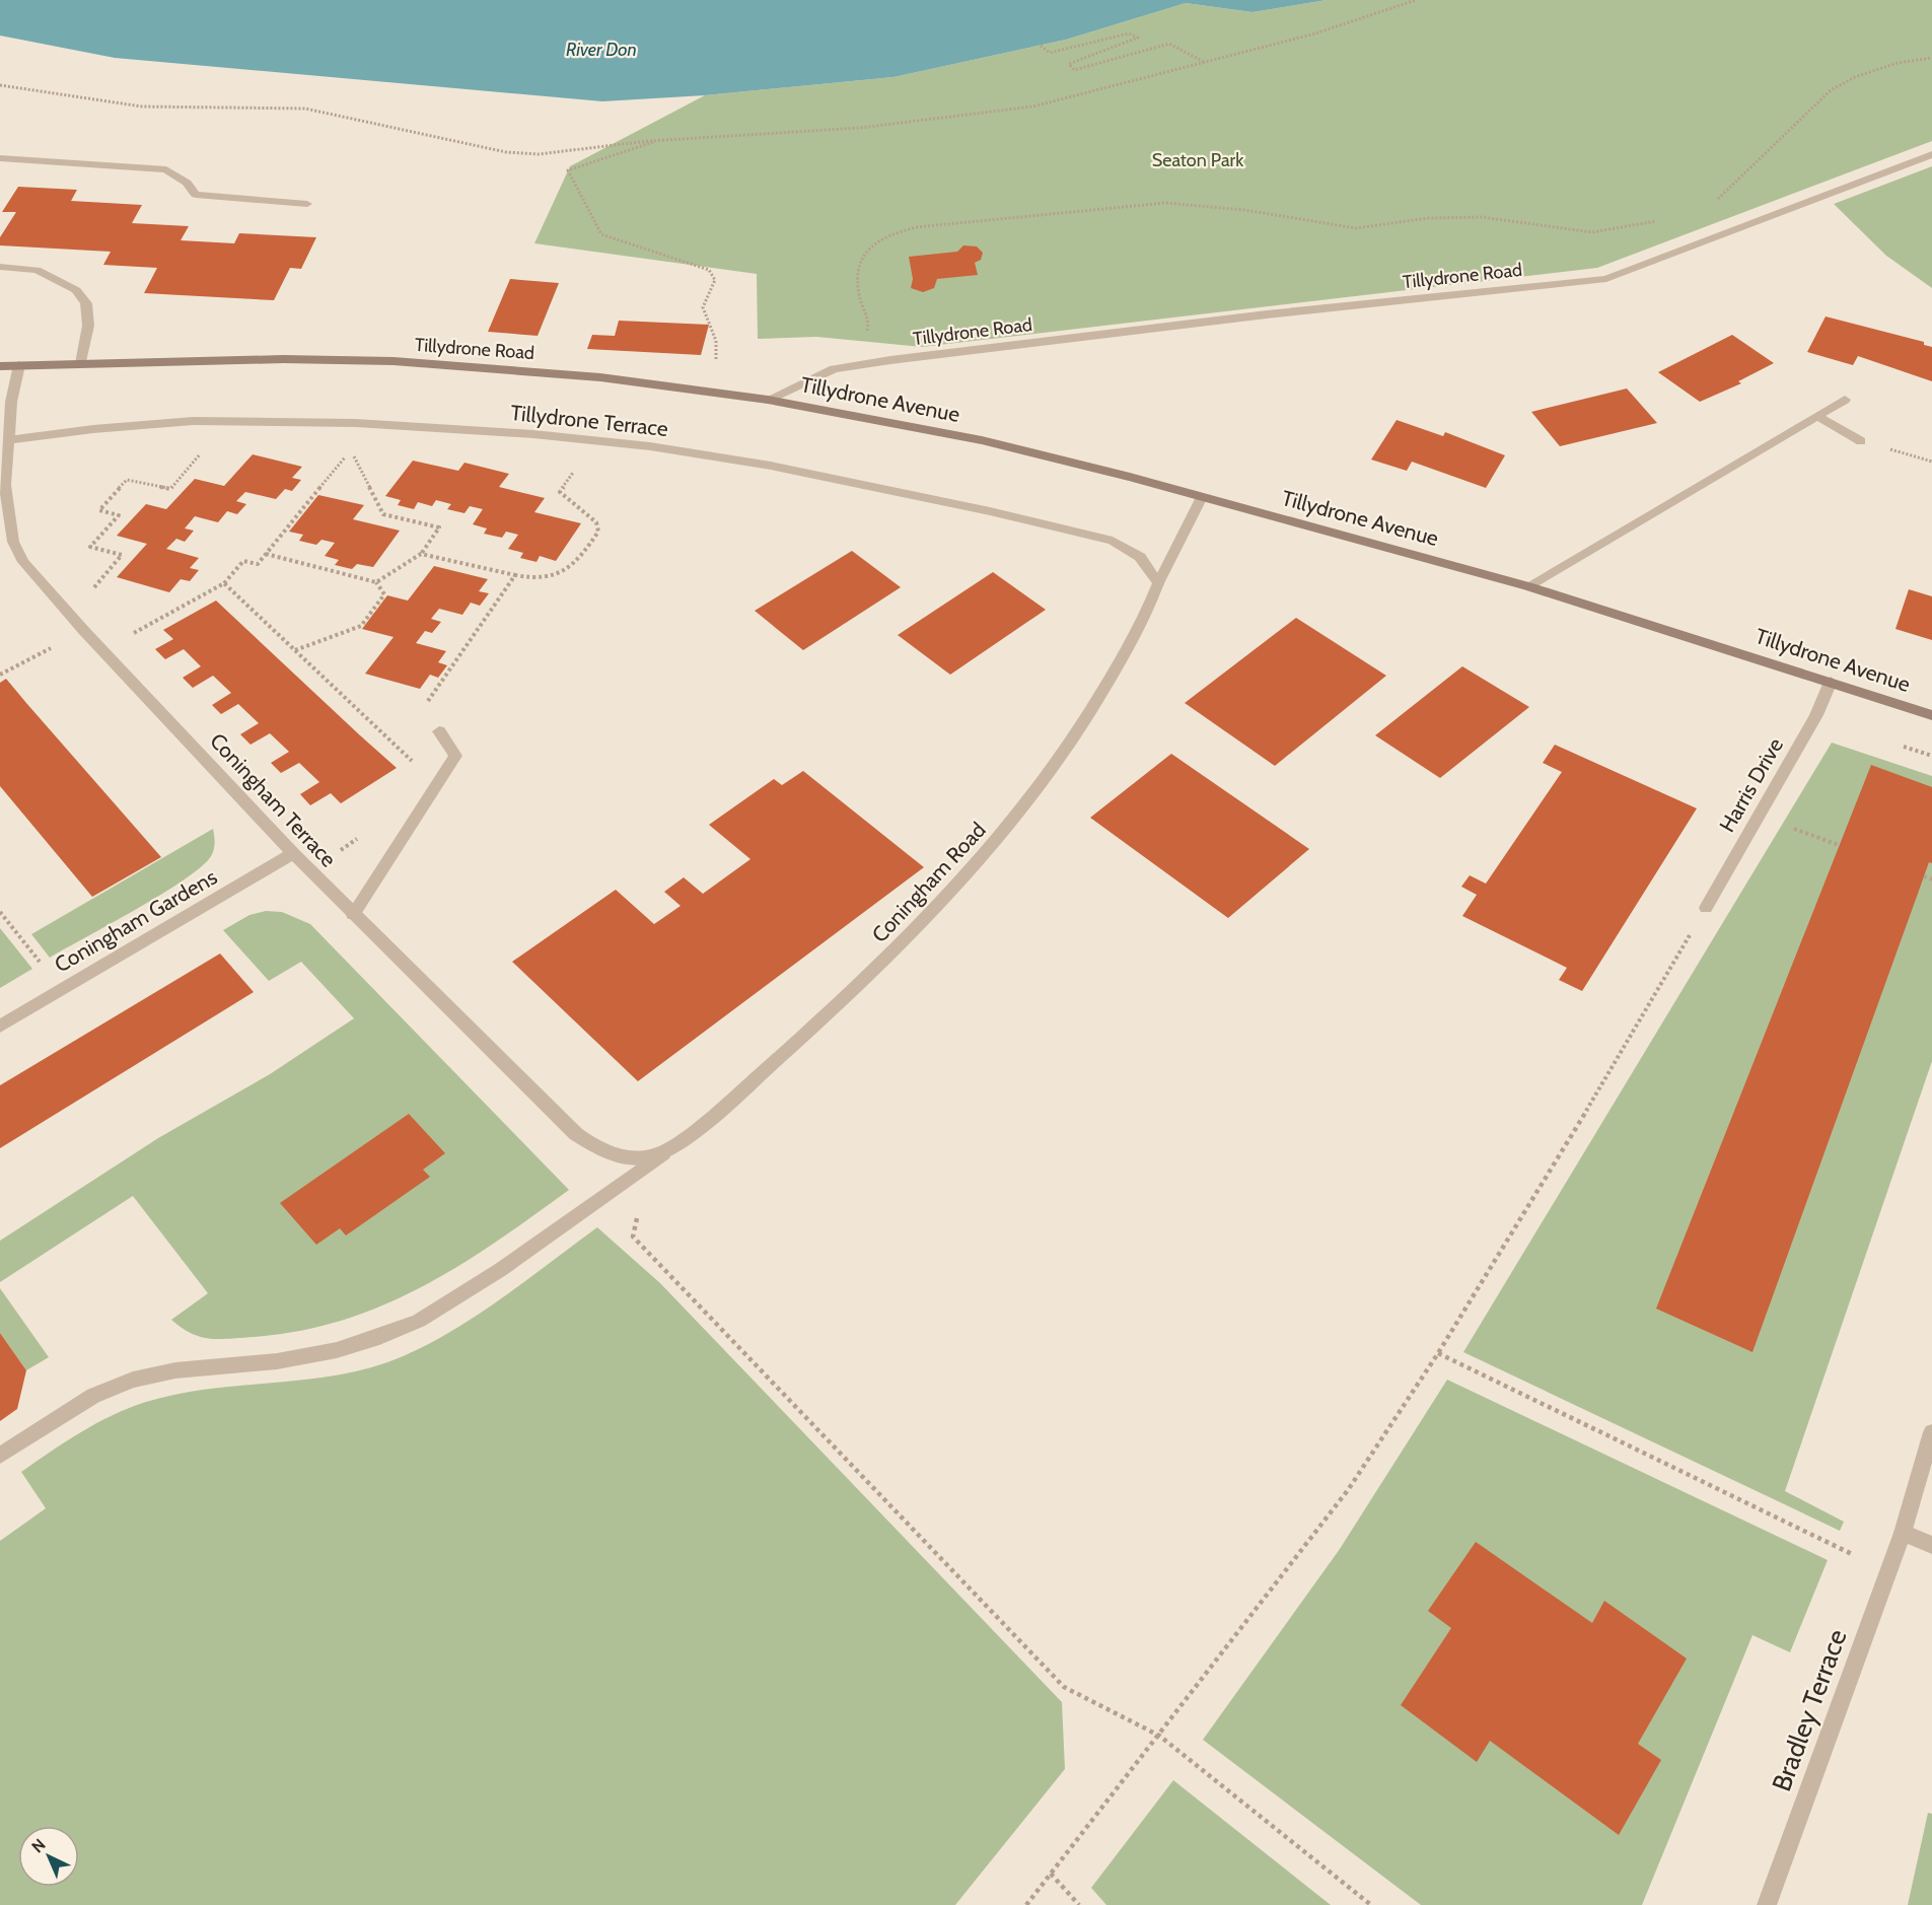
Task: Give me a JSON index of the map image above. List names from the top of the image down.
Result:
{
  "streets": {
    "main road": ["Tillydrone Road", "Tillydrone Avenue"],
    "street": [
      "Tillydrone Terrace",
      "Harris Drive",
      "Coningham Terrace",
      "Coningham Road",
      "Coningham Gardens",
      "Bradley Terrace"
    ]
  },
  "crossings": [
    ["Tillydrone Road", "Tillydrone Avenue"],
    ["Tillydrone Road", "Coningham Terrace"],
    ["Tillydrone Avenue", "Harris Drive"],
    ["Tillydrone Avenue", "Coningham Road"],
    ["Tillydrone Terrace", "Coningham Terrace"],
    ["Tillydrone Terrace", "Coningham Road"],
    ["Coningham Terrace", "Coningham Road"],
    ["Coningham Terrace", "Coningham Gardens"]
  ],
  "water": ["River Don"],
  "parks": ["Seaton Park"],
  "north": "top left"
}
